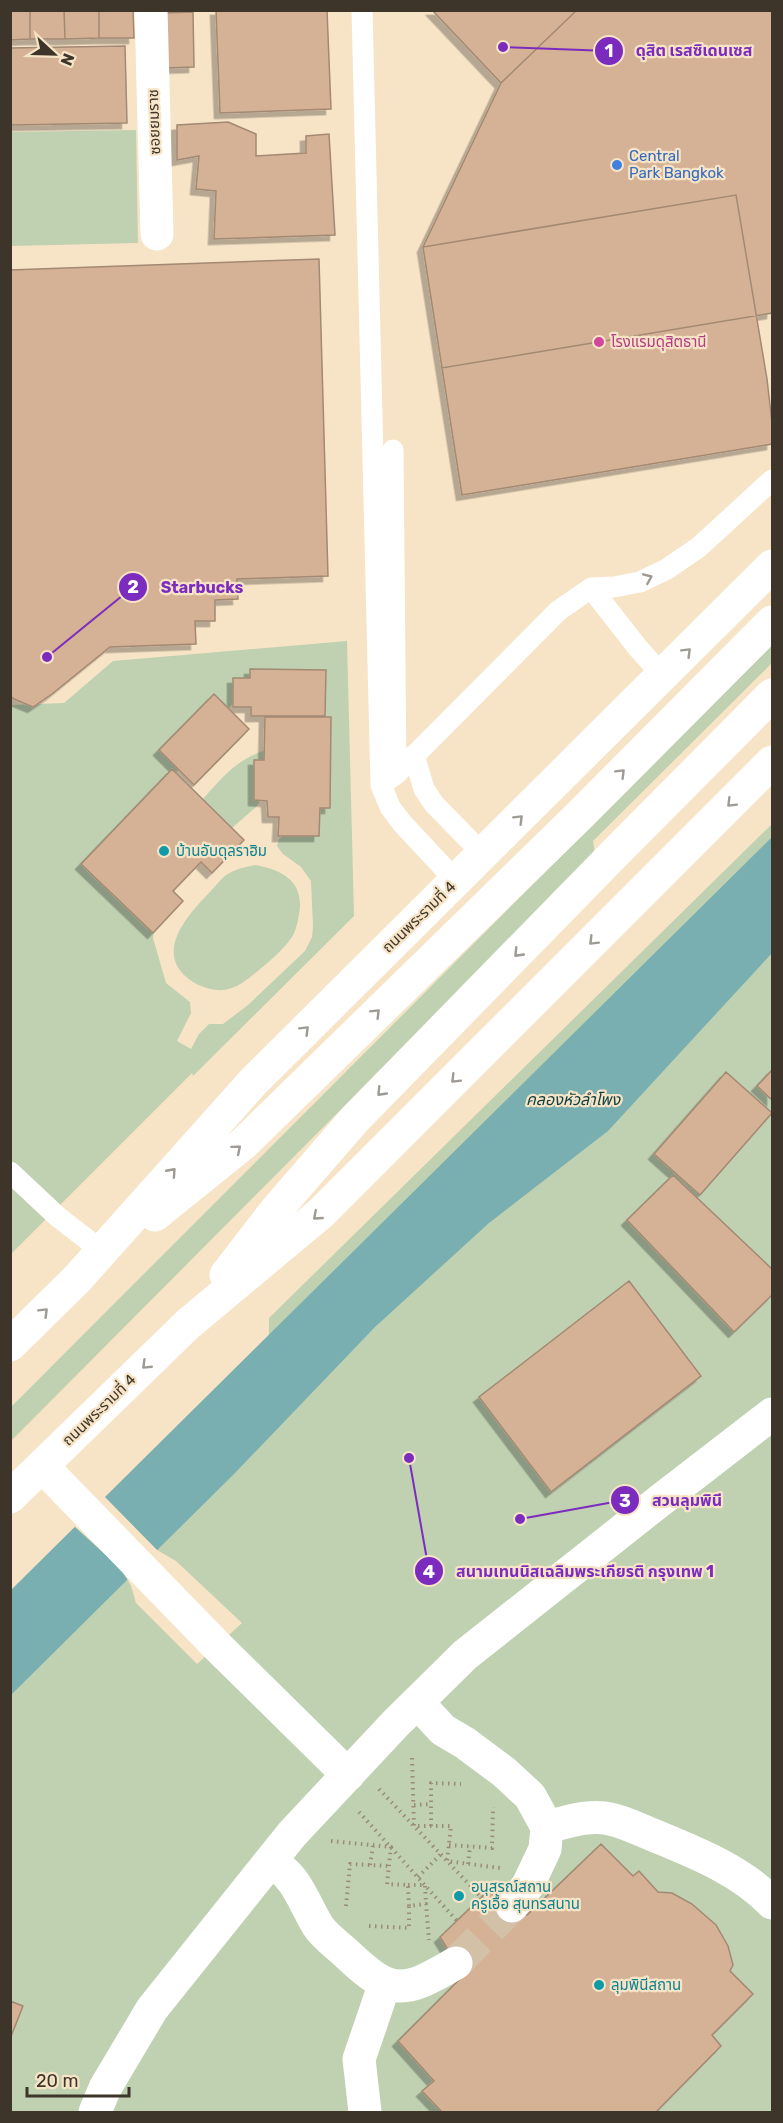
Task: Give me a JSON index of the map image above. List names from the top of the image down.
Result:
{
  "streets": {
    "main road": ["ซอยยมราช", "ถนนพระรามที่ 4"]
  },
  "water": ["คลองหัวลำโพง"],
  "places": [
    "ดุสิต เรสซิเดนเซส",
    "Central Park Bangkok",
    "โรงแรมดุสิตธานี",
    "Starbucks",
    "บ้านอับดุลราฮิม",
    "สนามเทนนิสเฉลิมพระเกียรติ กรุงเทพ 1",
    "สวนลุมพินี",
    "อนุสรณ์สถาน ครูเอื้อ สุนทรสนาน",
    "ลุมพินีสถาน"
  ],
  "scale_bar": "20 m",
  "north": "right"
}
